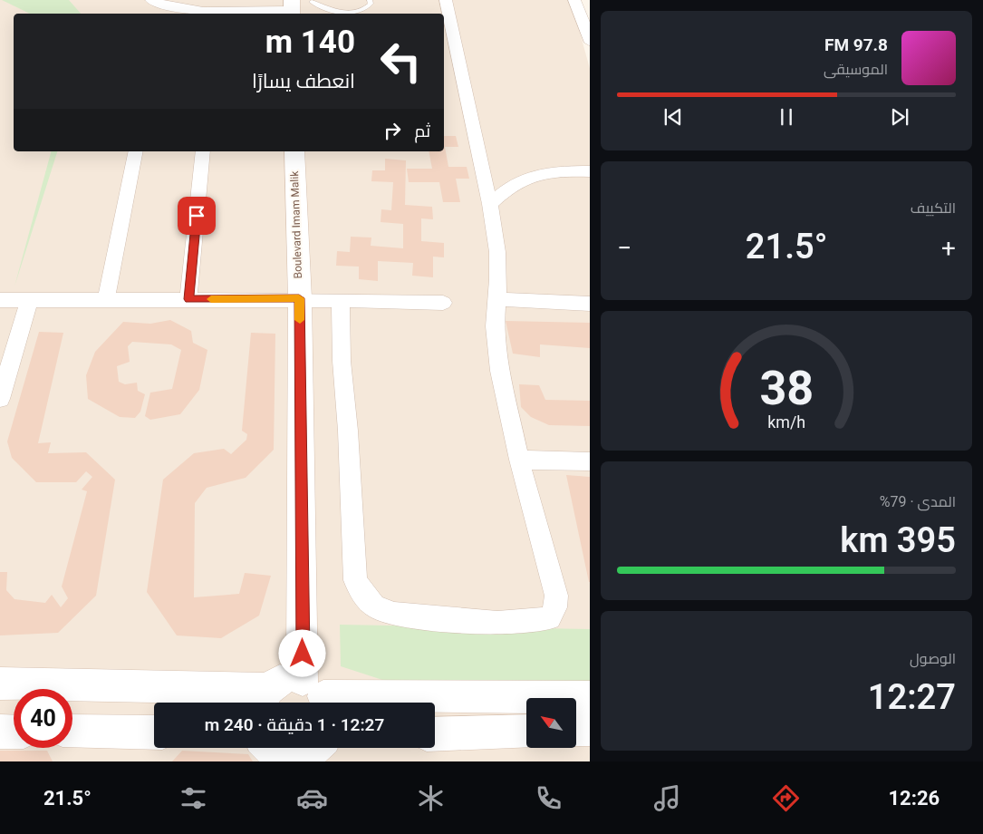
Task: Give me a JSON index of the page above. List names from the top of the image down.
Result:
{
  "streets": {
    "street": ["Boulevard Imam Malik"]
  },
  "north": "top left",
  "page": {
    "turn": ["140 m", "انعطف يسارًا"],
    "song": ["97.8 FM", "الموسيقى"],
    "then": "ثم",
    "tile": [
      "التكييف",
      ["المدى · 79%", "395 km"],
      ["الوصول", "12:27"]
    ],
    "heat": ["−", "21.5°", "+"],
    "limit": "40",
    "trip": "12:27 · 1 دقيقة · 240 m",
    "tabs": ["12:26", "21.5°"],
    "gauge": ["38", "km/h"]
  }
}
